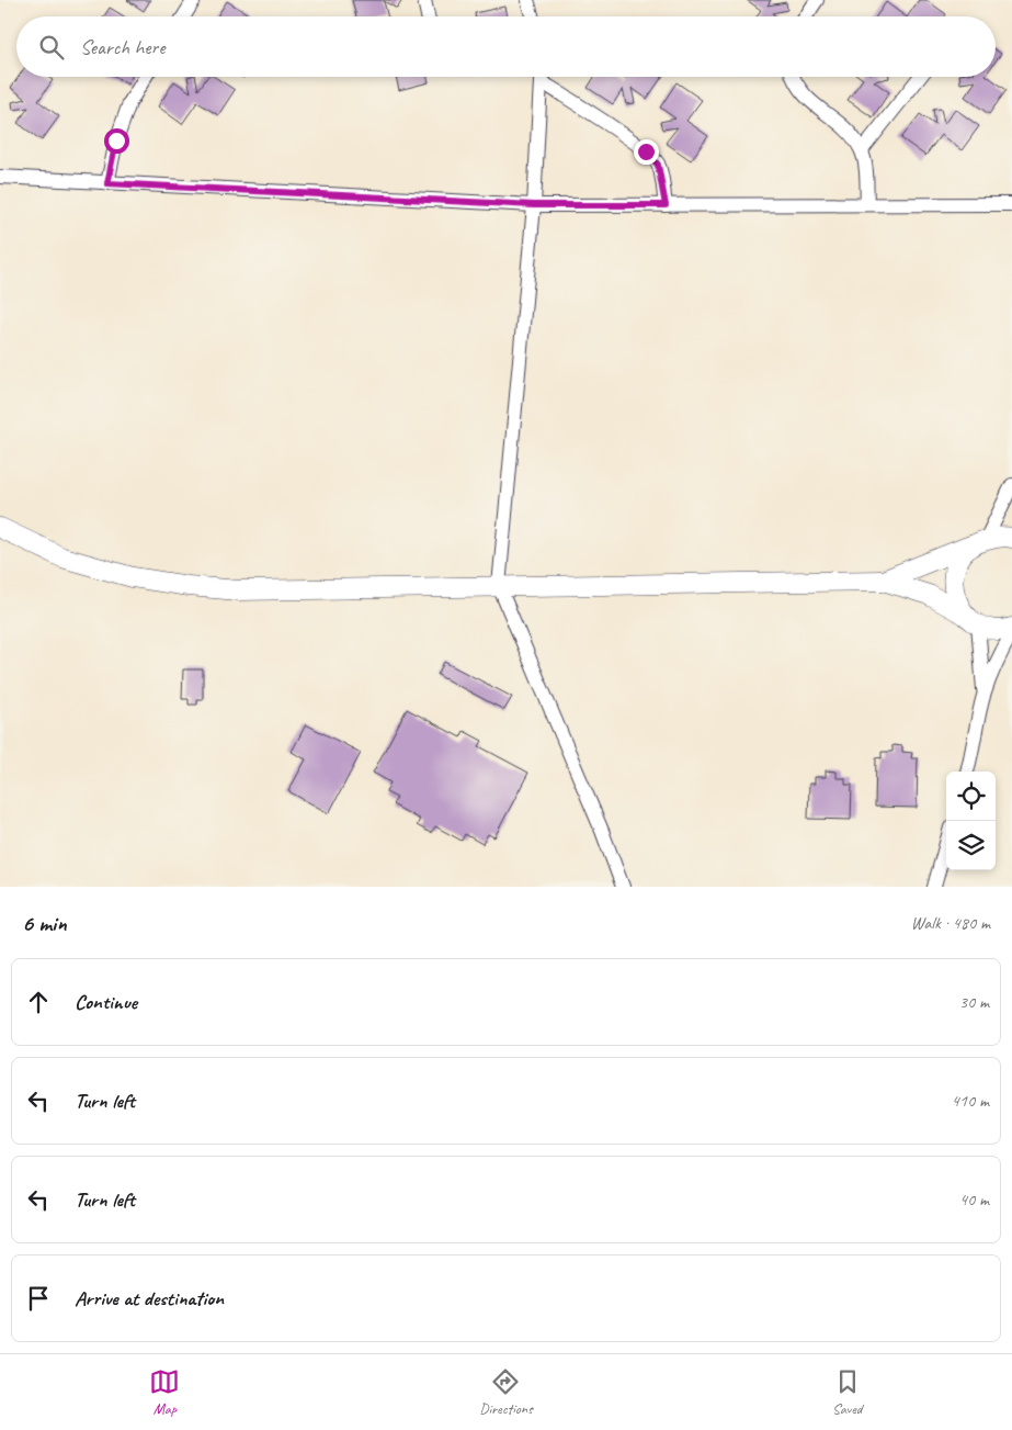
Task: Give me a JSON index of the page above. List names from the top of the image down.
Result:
{
  "page": {
    "search": "Search here",
    "heading": ["6 min", "Walk · 480 m"],
    "list": [
      ["Continue", "30 m"],
      ["Turn left", "410 m"],
      ["Turn left", "40 m"],
      "Arrive at destination"
    ],
    "nav": ["Map", "Directions", "Saved"]
  }
}
